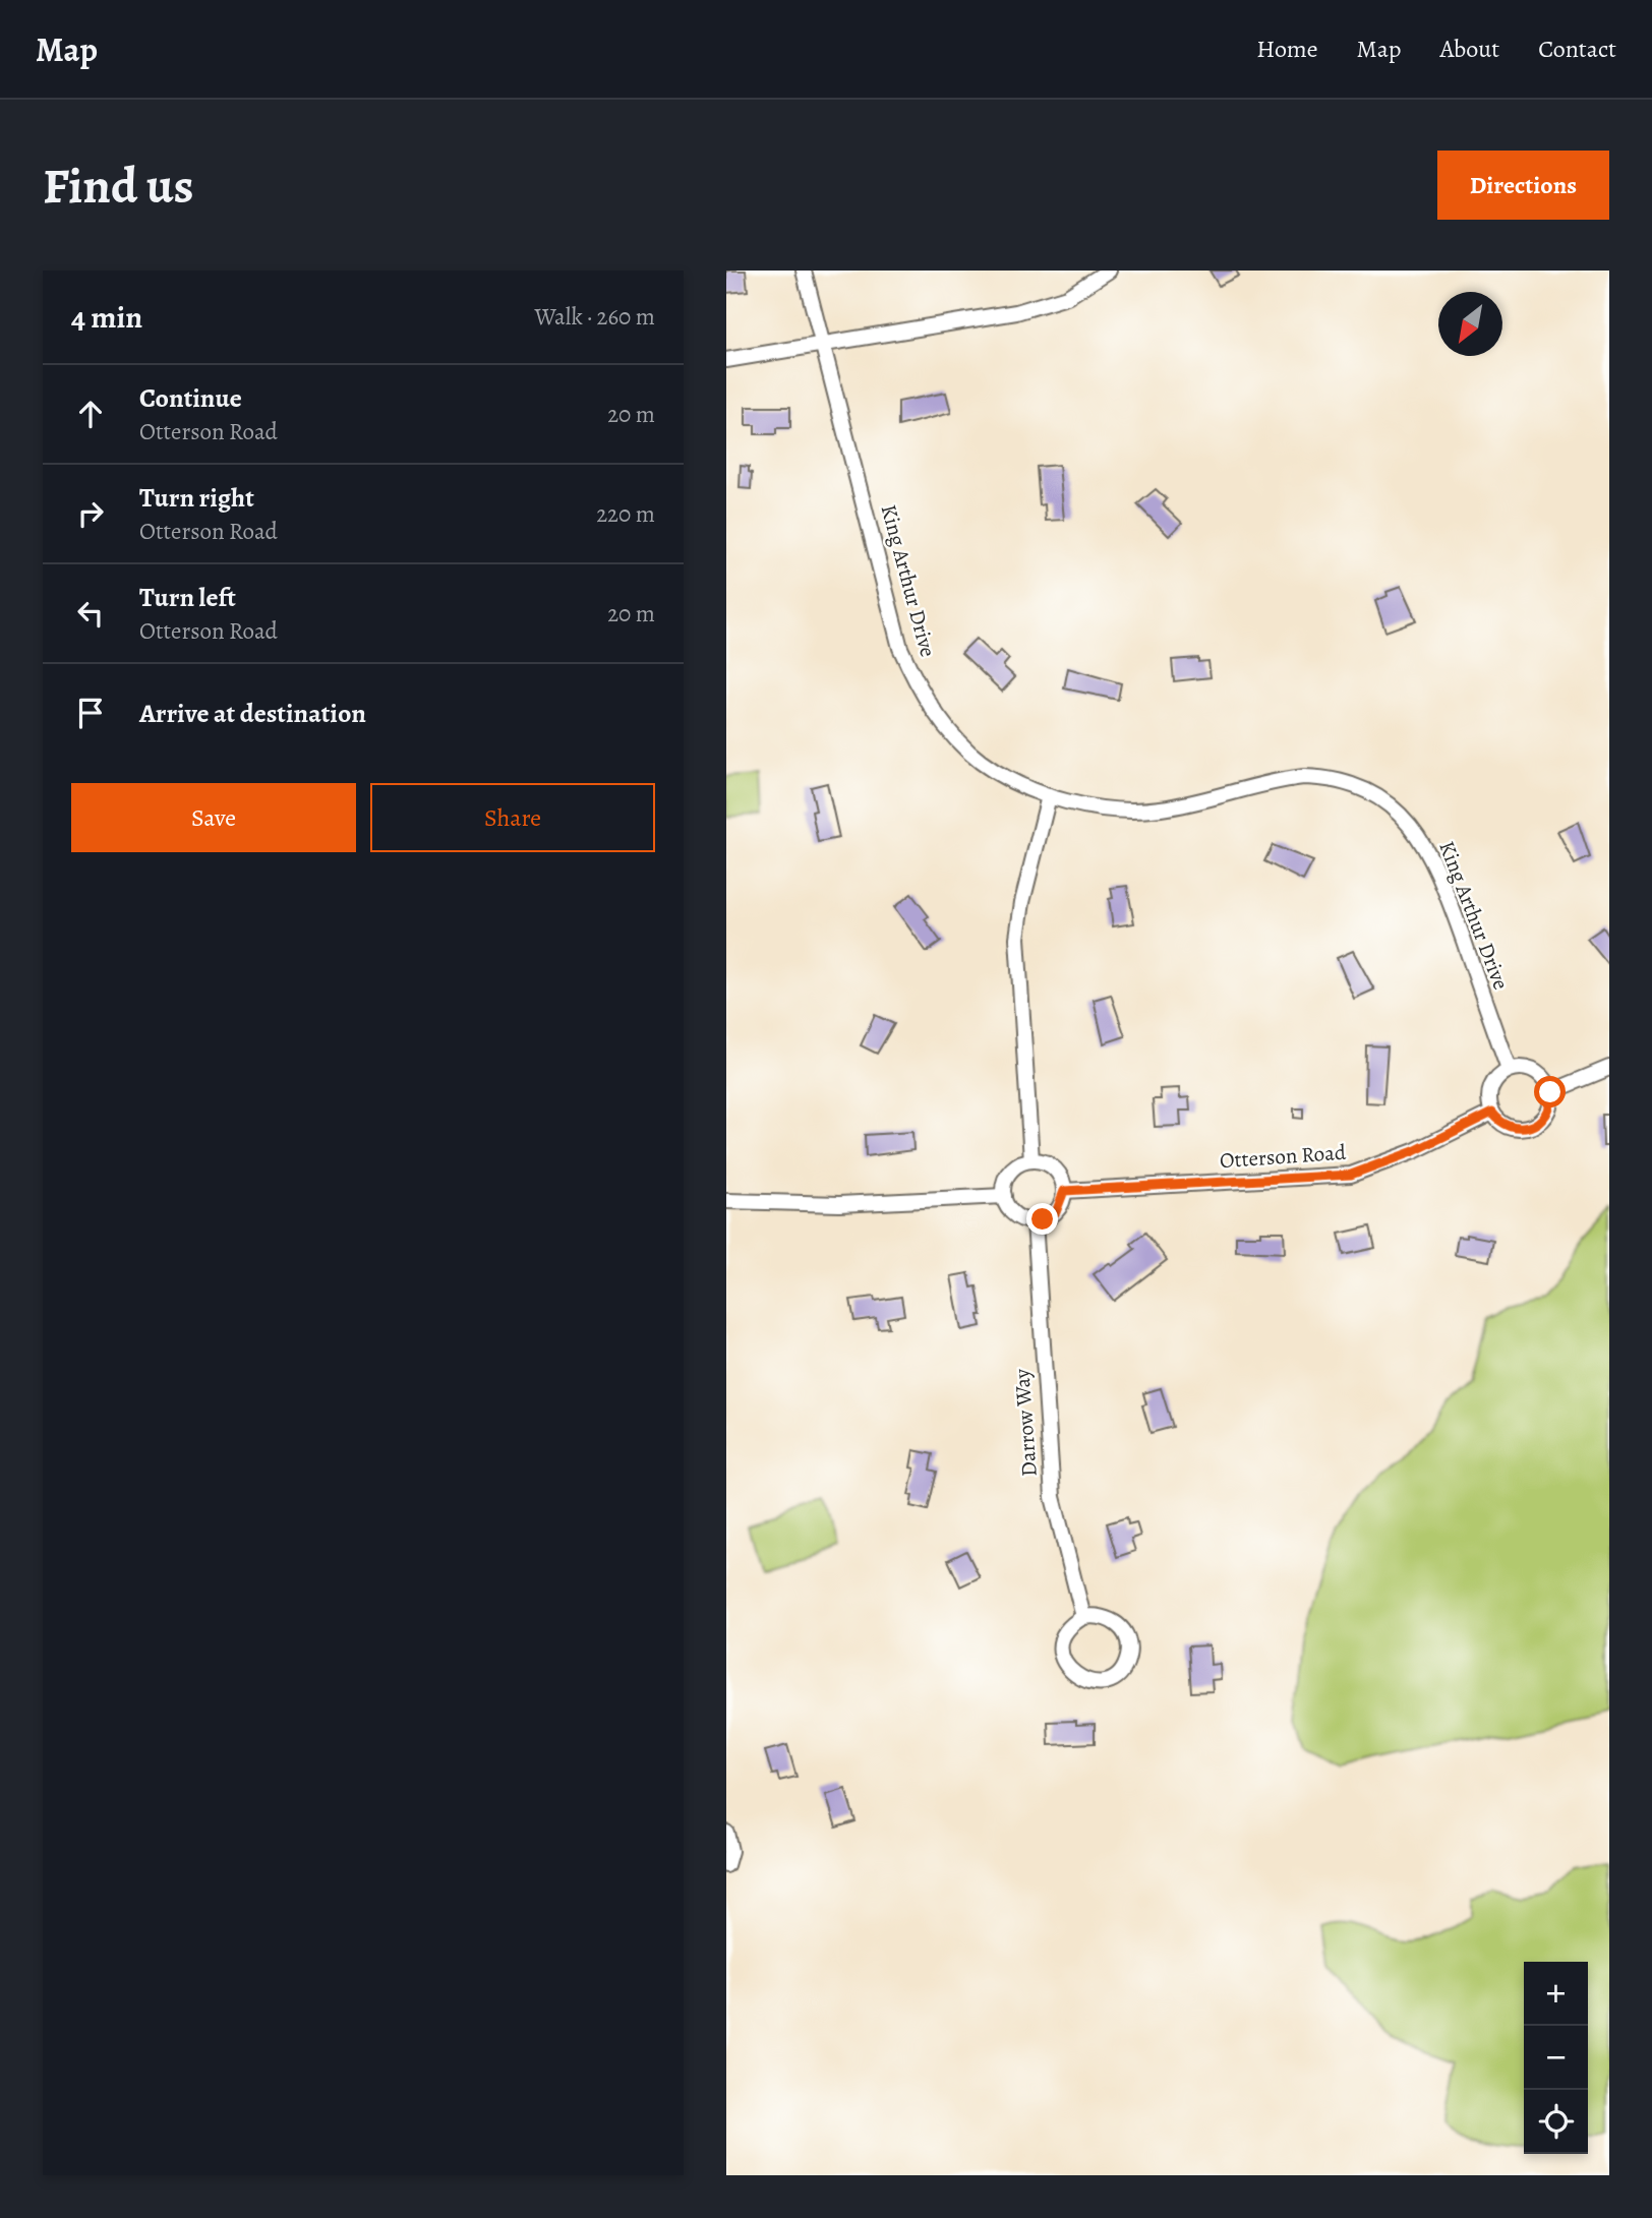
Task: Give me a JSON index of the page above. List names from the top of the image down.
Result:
{
  "streets": {
    "street": ["King Arthur Drive", "Otterson Road", "Darrow Way"]
  },
  "crossings": [
    ["King Arthur Drive", "Otterson Road"],
    ["Otterson Road", "Darrow Way"]
  ],
  "north": "bottom left",
  "page": {
    "header": "Map",
    "nav": [
      "Home",
      "Map",
      "About",
      "Contact"
    ],
    "buttons": [
      "Directions",
      ["Save", "Share"]
    ],
    "title": "Find us",
    "heading": ["4 min", "Walk · 260 m"],
    "list": [
      ["Continue", "Otterson Road", "20 m"],
      ["Turn right", "Otterson Road", "220 m"],
      ["Turn left", "Otterson Road", "20 m"],
      "Arrive at destination"
    ],
    "map_buttons": ["+", "−"]
  }
}
